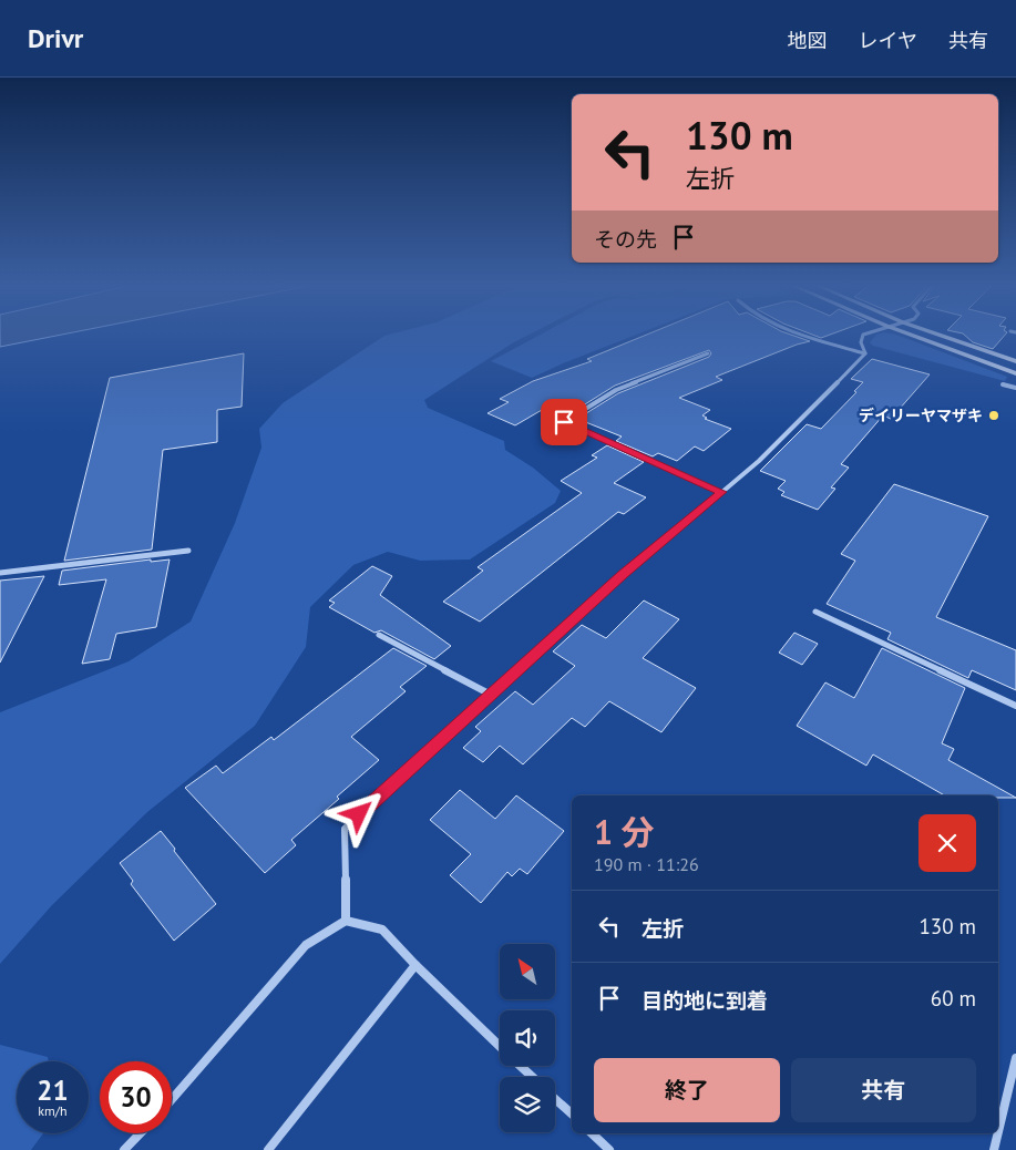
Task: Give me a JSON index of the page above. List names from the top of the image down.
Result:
{
  "places": ["デイリーヤマザキ"],
  "north": "top left",
  "page": {
    "header": "Drivr",
    "nav": ["地図", "レイヤ", "共有"],
    "turn": ["130 m", "左折"],
    "then": "その先",
    "heading": ["1 分", "190 m · 11:26"],
    "list": [
      {
        "name": "左折",
        "value": "130 m"
      },
      {
        "name": "目的地に到着",
        "value": "60 m"
      }
    ],
    "buttons": ["終了", "共有"],
    "speed": "21 km/h",
    "limit": "30"
  }
}
